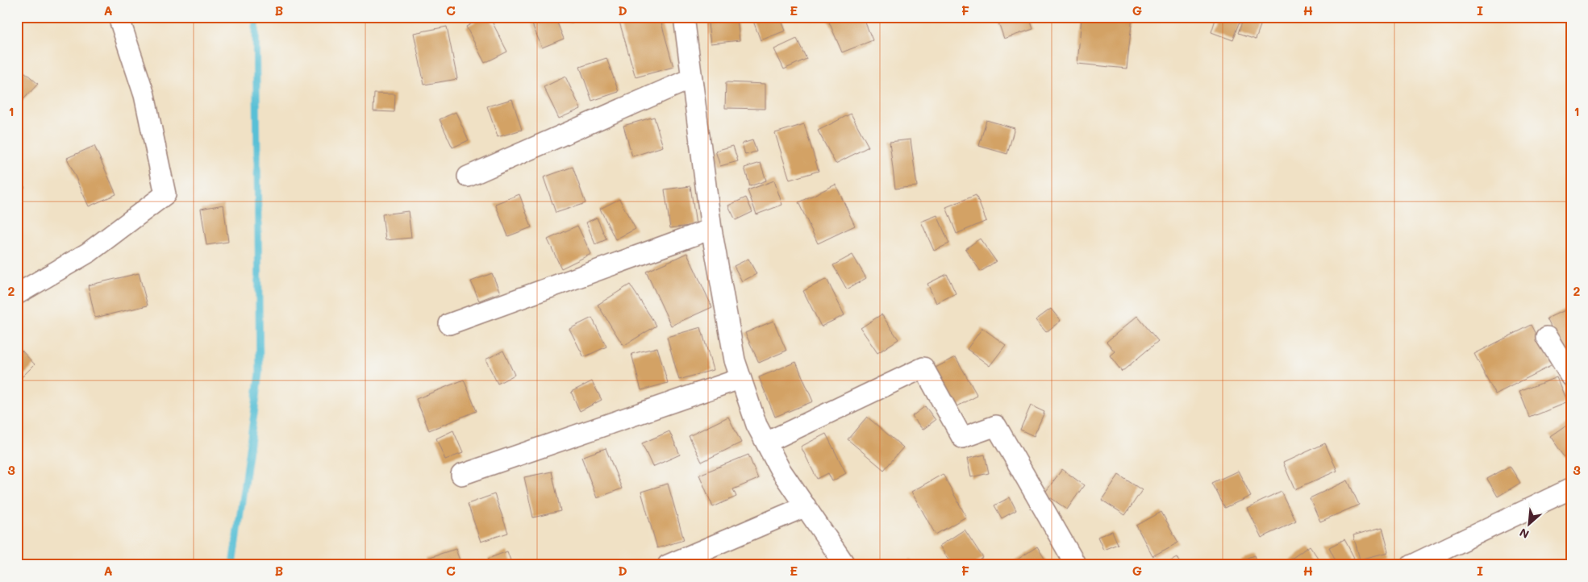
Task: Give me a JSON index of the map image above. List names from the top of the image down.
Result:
{
  "north": "bottom left",
  "grid": {
    "columns": [
      "A",
      "B",
      "C",
      "D",
      "E",
      "F",
      "G",
      "H",
      "I"
    ],
    "rows": ["1", "2", "3"]
  }
}
